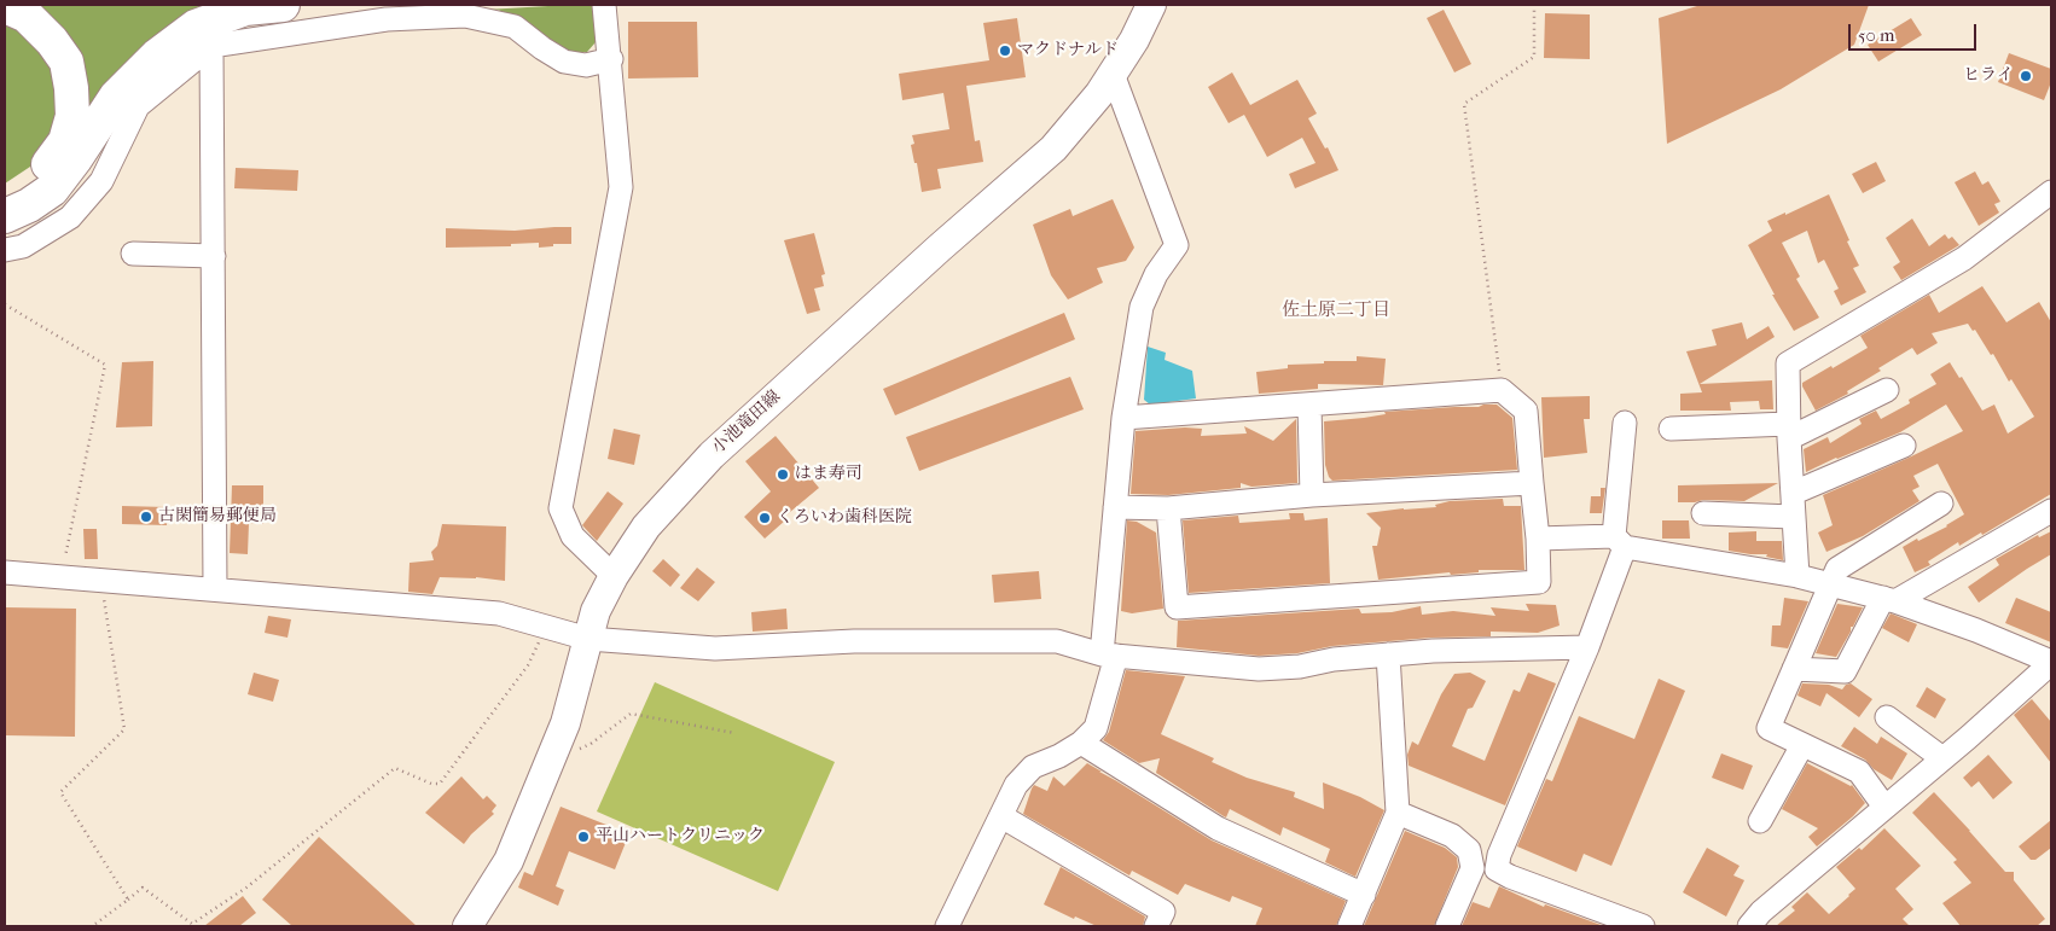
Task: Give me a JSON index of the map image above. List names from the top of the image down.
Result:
{
  "streets": {
    "main road": ["小池竜田線"]
  },
  "districts": ["佐土原二丁目"],
  "places": [
    "マクドナルド",
    "ヒライ",
    "はま寿司",
    "古閑簡易郵便局",
    "くろいわ歯科医院",
    "平山ハートクリニック"
  ],
  "scale_bar": "50 m"
}
